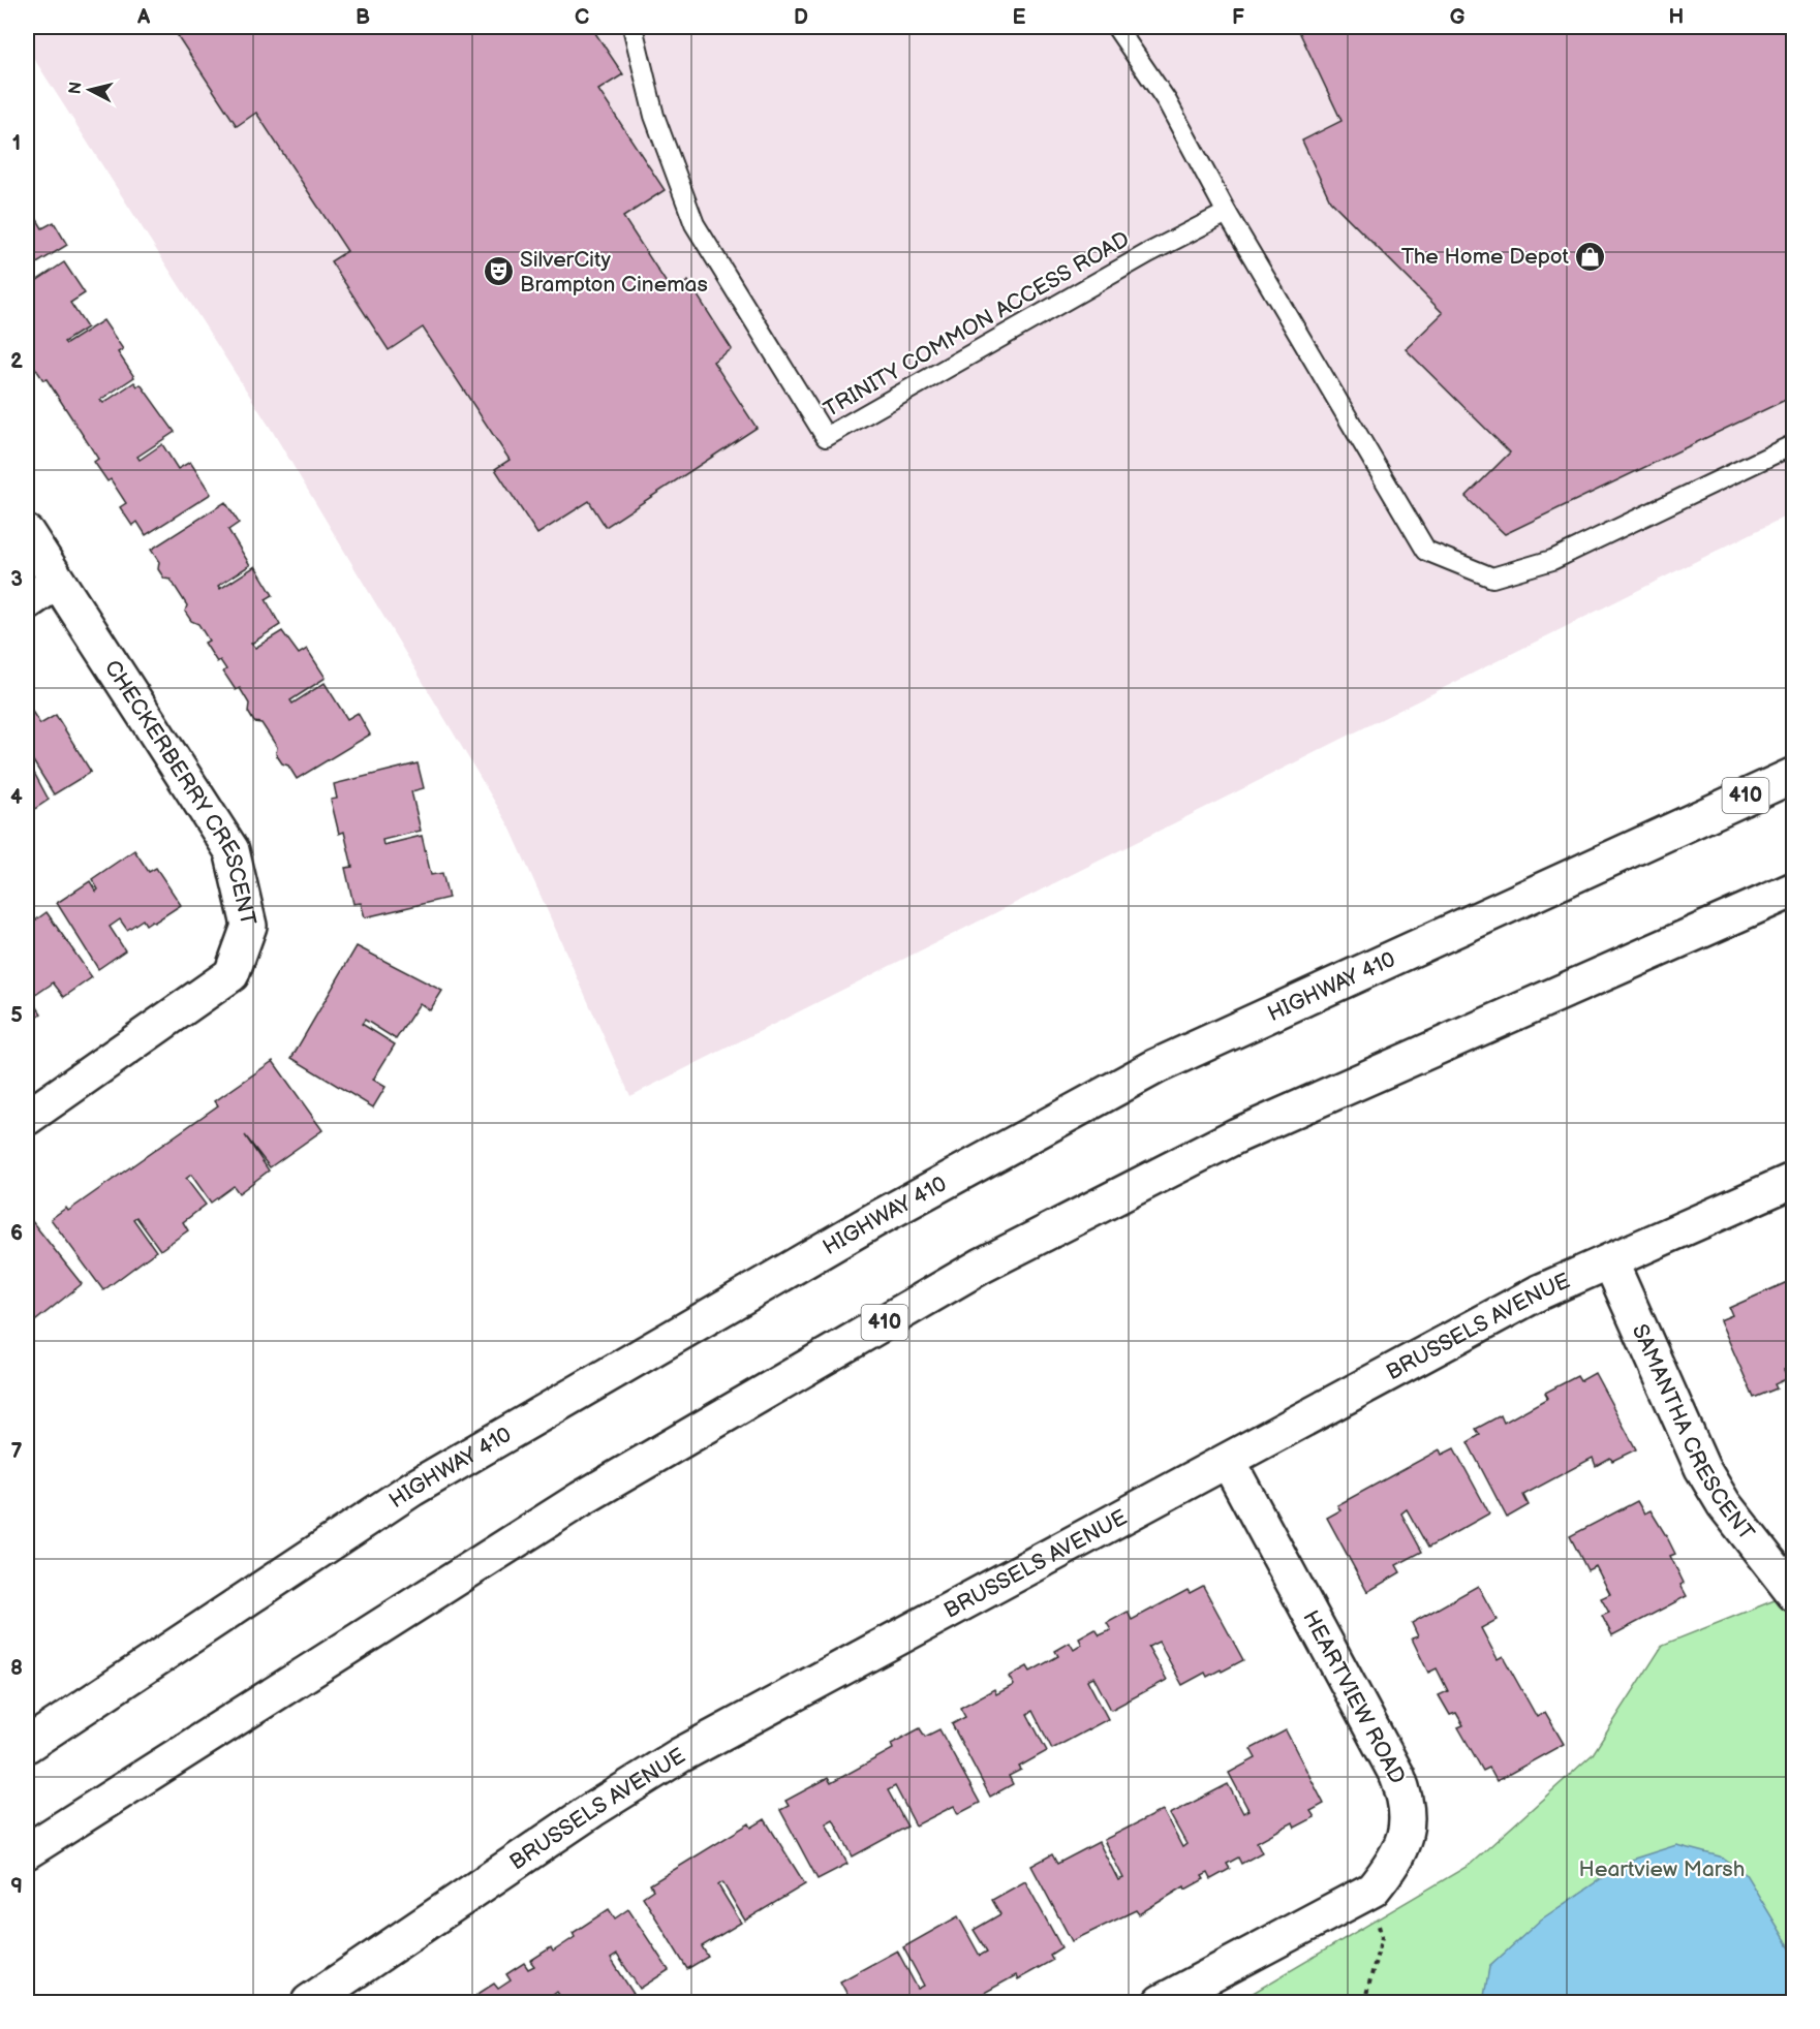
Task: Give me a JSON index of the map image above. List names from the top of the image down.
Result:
{
  "streets": {
    "main road": [
      "CHECKERBERRY CRESCENT",
      "410",
      "HIGHWAY 410",
      "BRUSSELS AVENUE",
      "SAMANTHA CRESCENT",
      "HEARTVIEW ROAD"
    ],
    "lane": ["TRINITY COMMON ACCESS ROAD"]
  },
  "crossings": [
    ["BRUSSELS AVENUE", "SAMANTHA CRESCENT"],
    ["BRUSSELS AVENUE", "HEARTVIEW ROAD"]
  ],
  "parks": ["Heartview Marsh"],
  "places": {
    "shop": ["The Home Depot"],
    "theatre": ["SilverCity Brampton Cinemas"]
  },
  "north": "left",
  "grid": {
    "columns": [
      "A",
      "B",
      "C",
      "D",
      "E",
      "F",
      "G",
      "H"
    ],
    "rows": [
      "1",
      "2",
      "3",
      "4",
      "5",
      "6",
      "7",
      "8",
      "9"
    ]
  }
}
